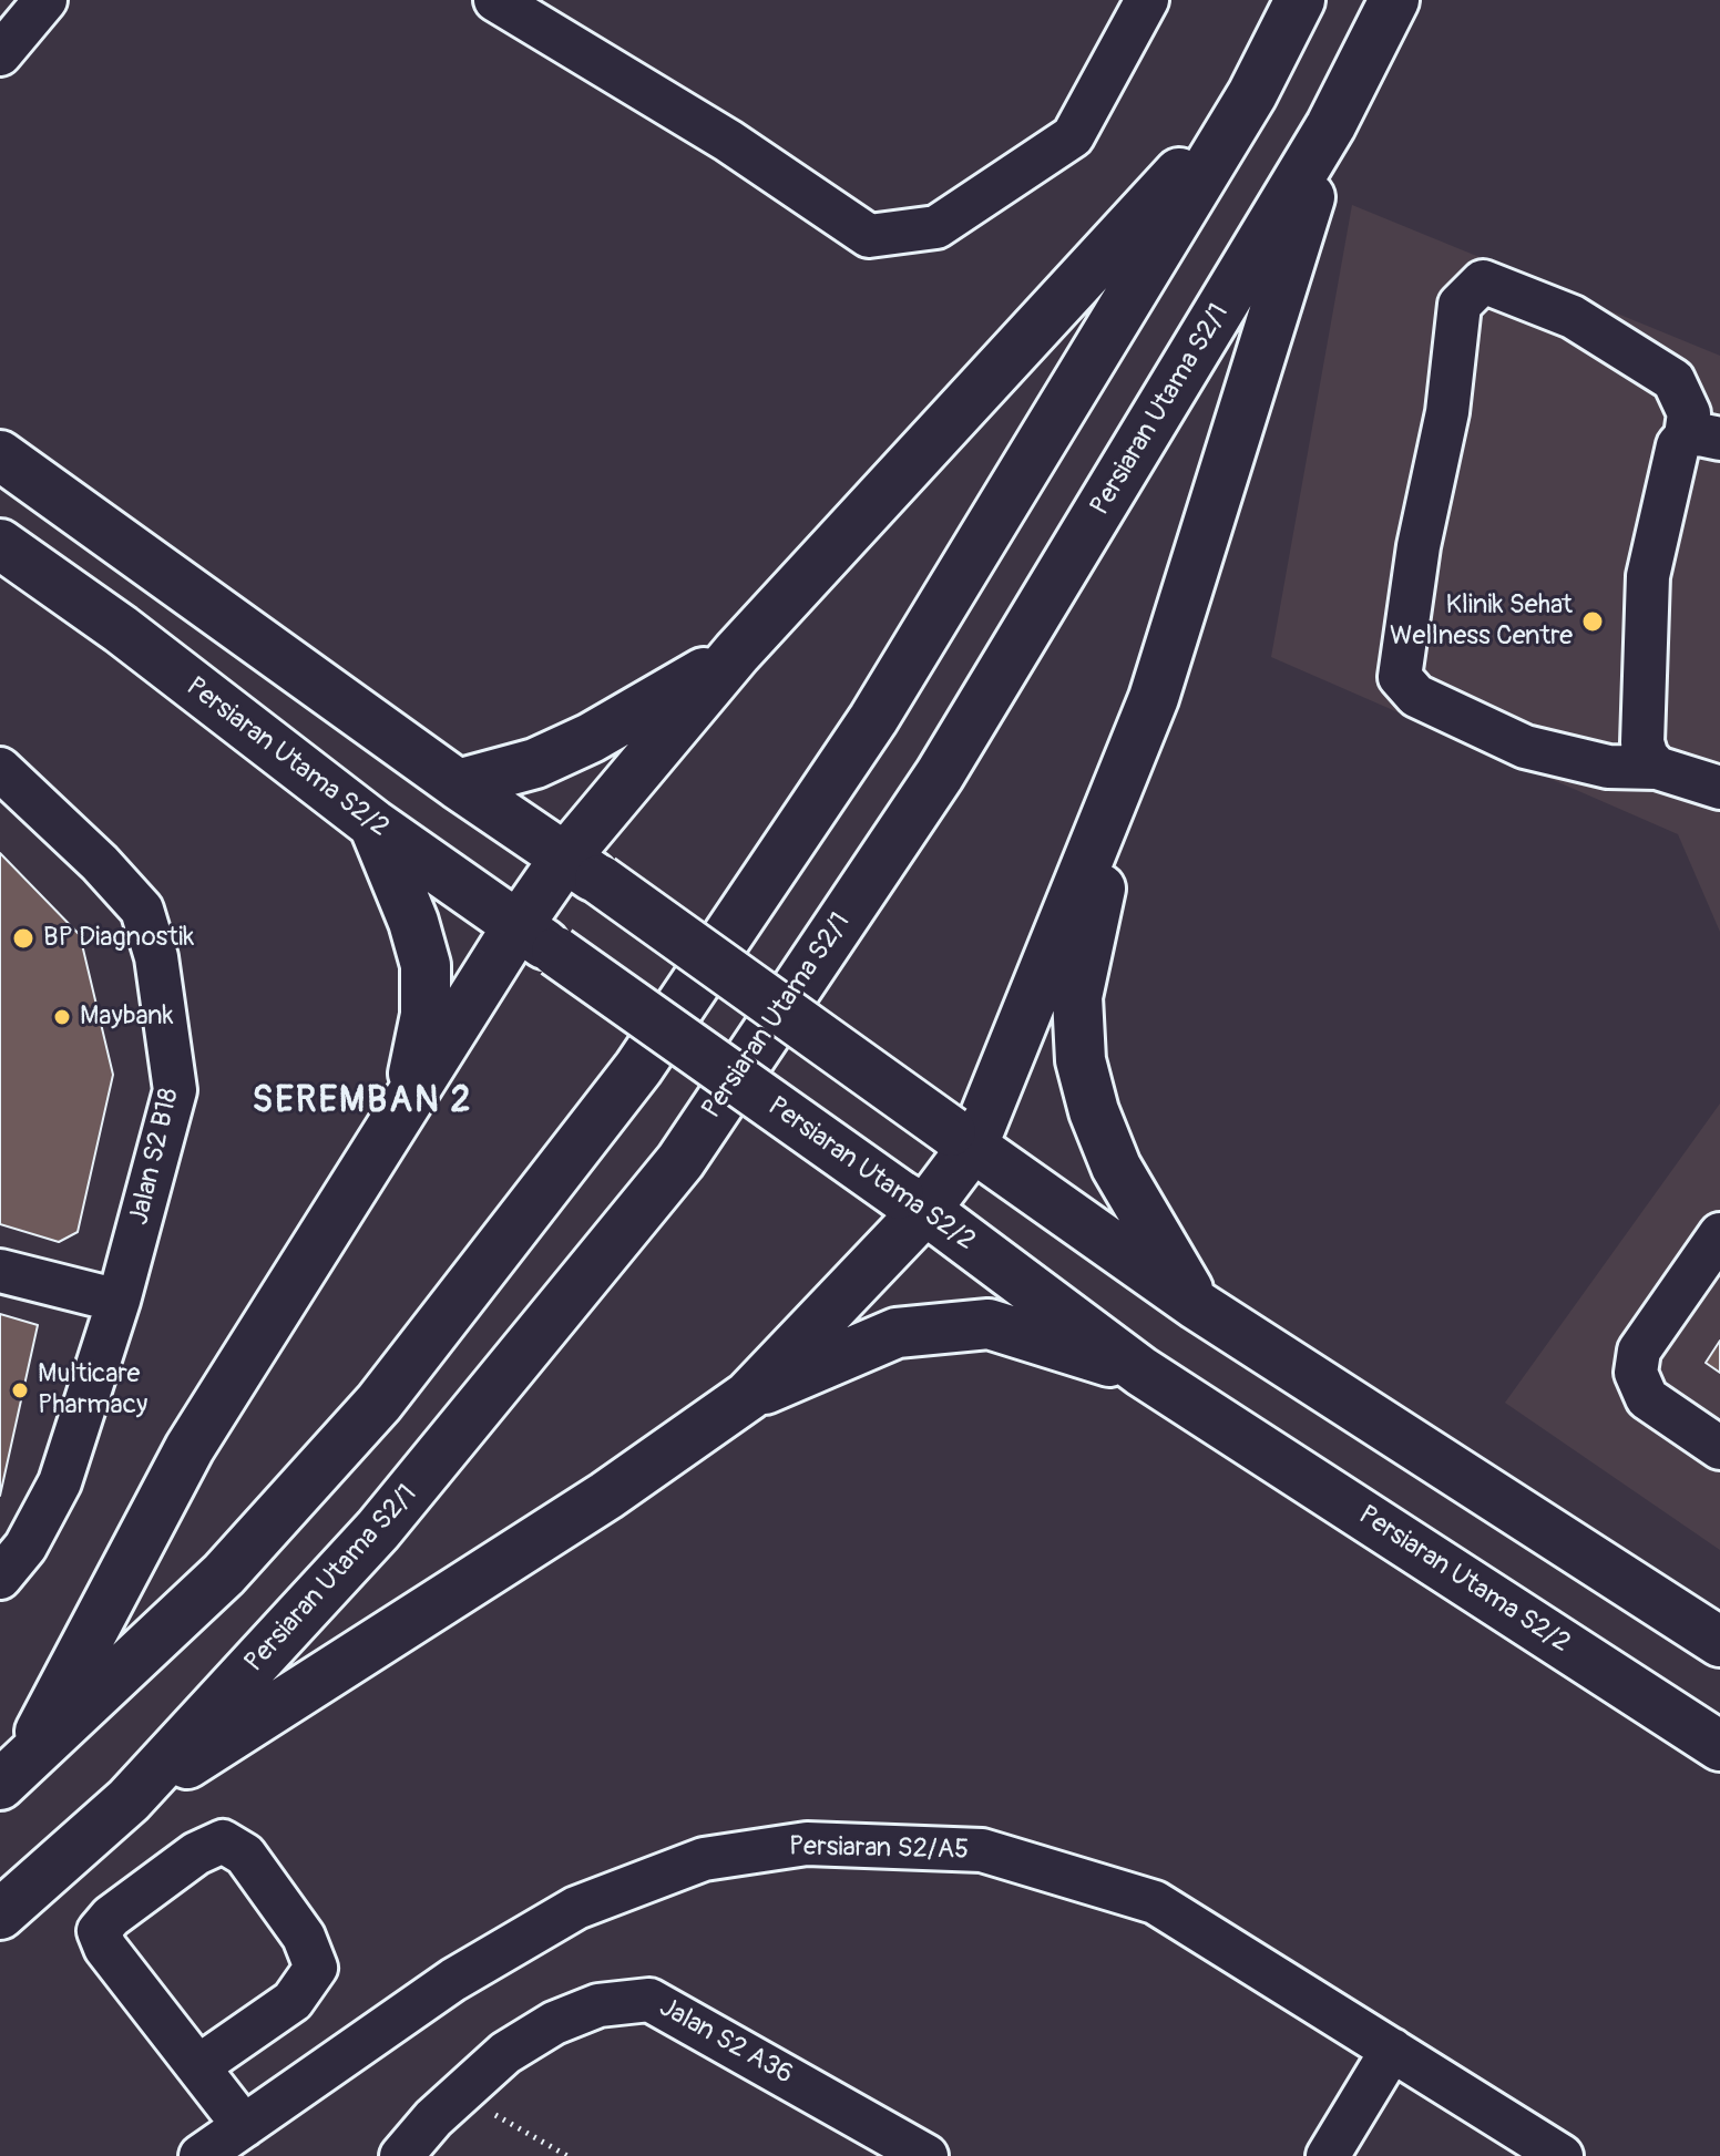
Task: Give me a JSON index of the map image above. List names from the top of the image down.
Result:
{
  "streets": {
    "main road": ["Persiaran Utama S2/1", "Persiaran Utama S2/2"],
    "street": ["Jalan S2 B18", "Persiaran S2/A5", "Jalan S2 A36"]
  },
  "districts": ["SEREMBAN 2"],
  "places": [
    "Klinik Sehat Wellness Centre",
    "BP Diagnostik",
    "Maybank",
    "Multicare Pharmacy"
  ]
}
